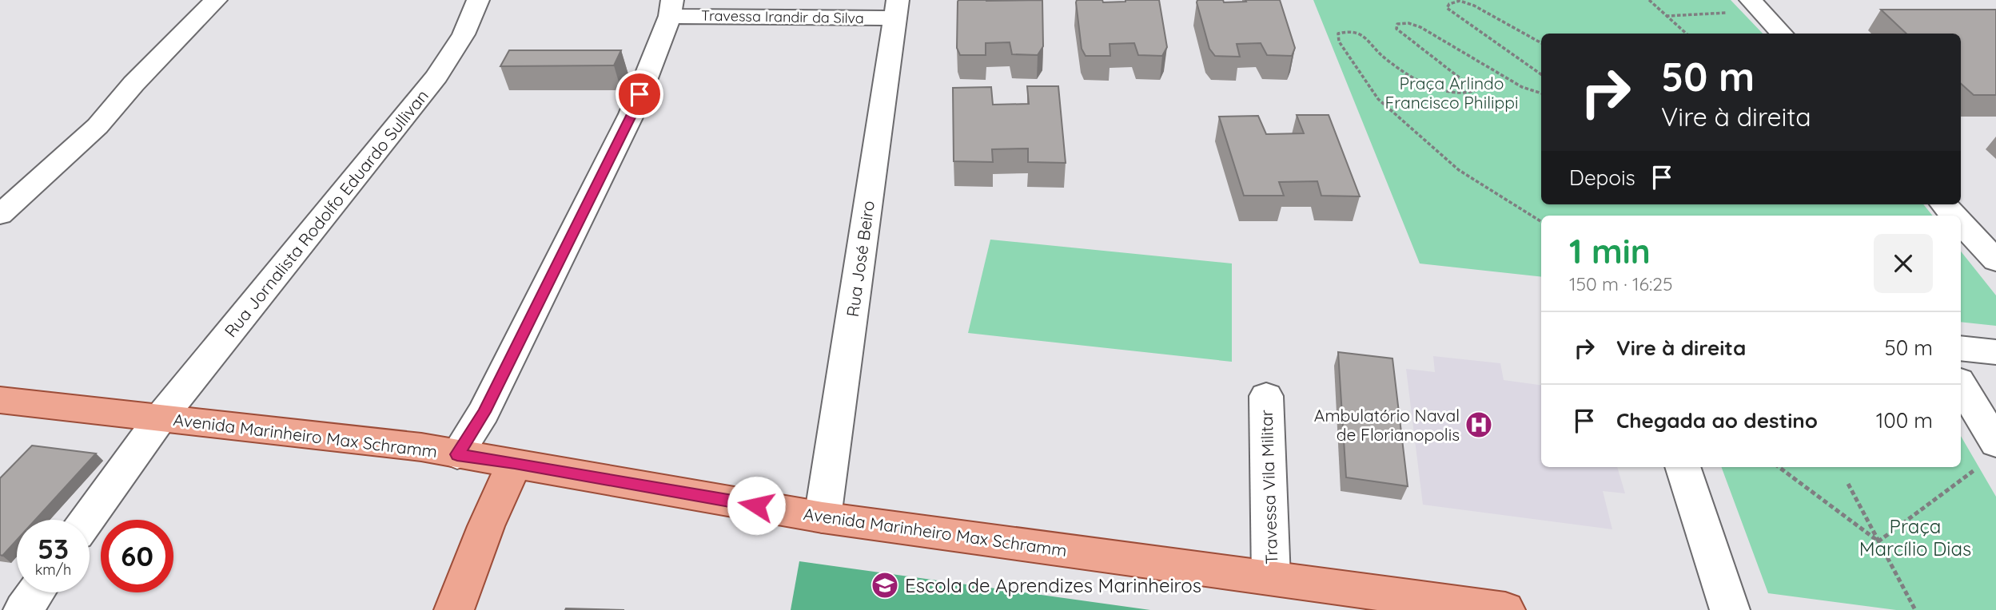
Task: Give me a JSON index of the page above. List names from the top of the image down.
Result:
{
  "streets": {
    "main road": ["Avenida Marinheiro Max Schramm"],
    "street": [
      "Travessa Irandir da Silva",
      "Rua Jornalista Rodolfo Eduardo Sullivan",
      "Rua José Beiro",
      "Travessa Vila Militar"
    ]
  },
  "crossings": [
    ["Travessa Irandir da Silva", "Rua José Beiro"],
    ["Rua Jornalista Rodolfo Eduardo Sullivan", "Avenida Marinheiro Max Schramm"],
    ["Rua José Beiro", "Avenida Marinheiro Max Schramm"],
    ["Avenida Marinheiro Max Schramm", "Travessa Vila Militar"]
  ],
  "parks": ["Praça Arlindo Francisco Philippi", "Praça Marcílio Dias"],
  "places": {
    "hospital": ["Ambulatório Naval de Florianopolis"],
    "school or university": ["Escola de Aprendizes Marinheiros"]
  },
  "page": {
    "turn": ["50 m", "Vire à direita"],
    "then": "Depois",
    "heading": ["1 min", "150 m · 16:25"],
    "list": [
      {
        "name": "Vire à direita",
        "value": "50 m"
      },
      {
        "name": "Chegada ao destino",
        "value": "100 m"
      }
    ],
    "speed": "53 km/h",
    "limit": "60"
  }
}
